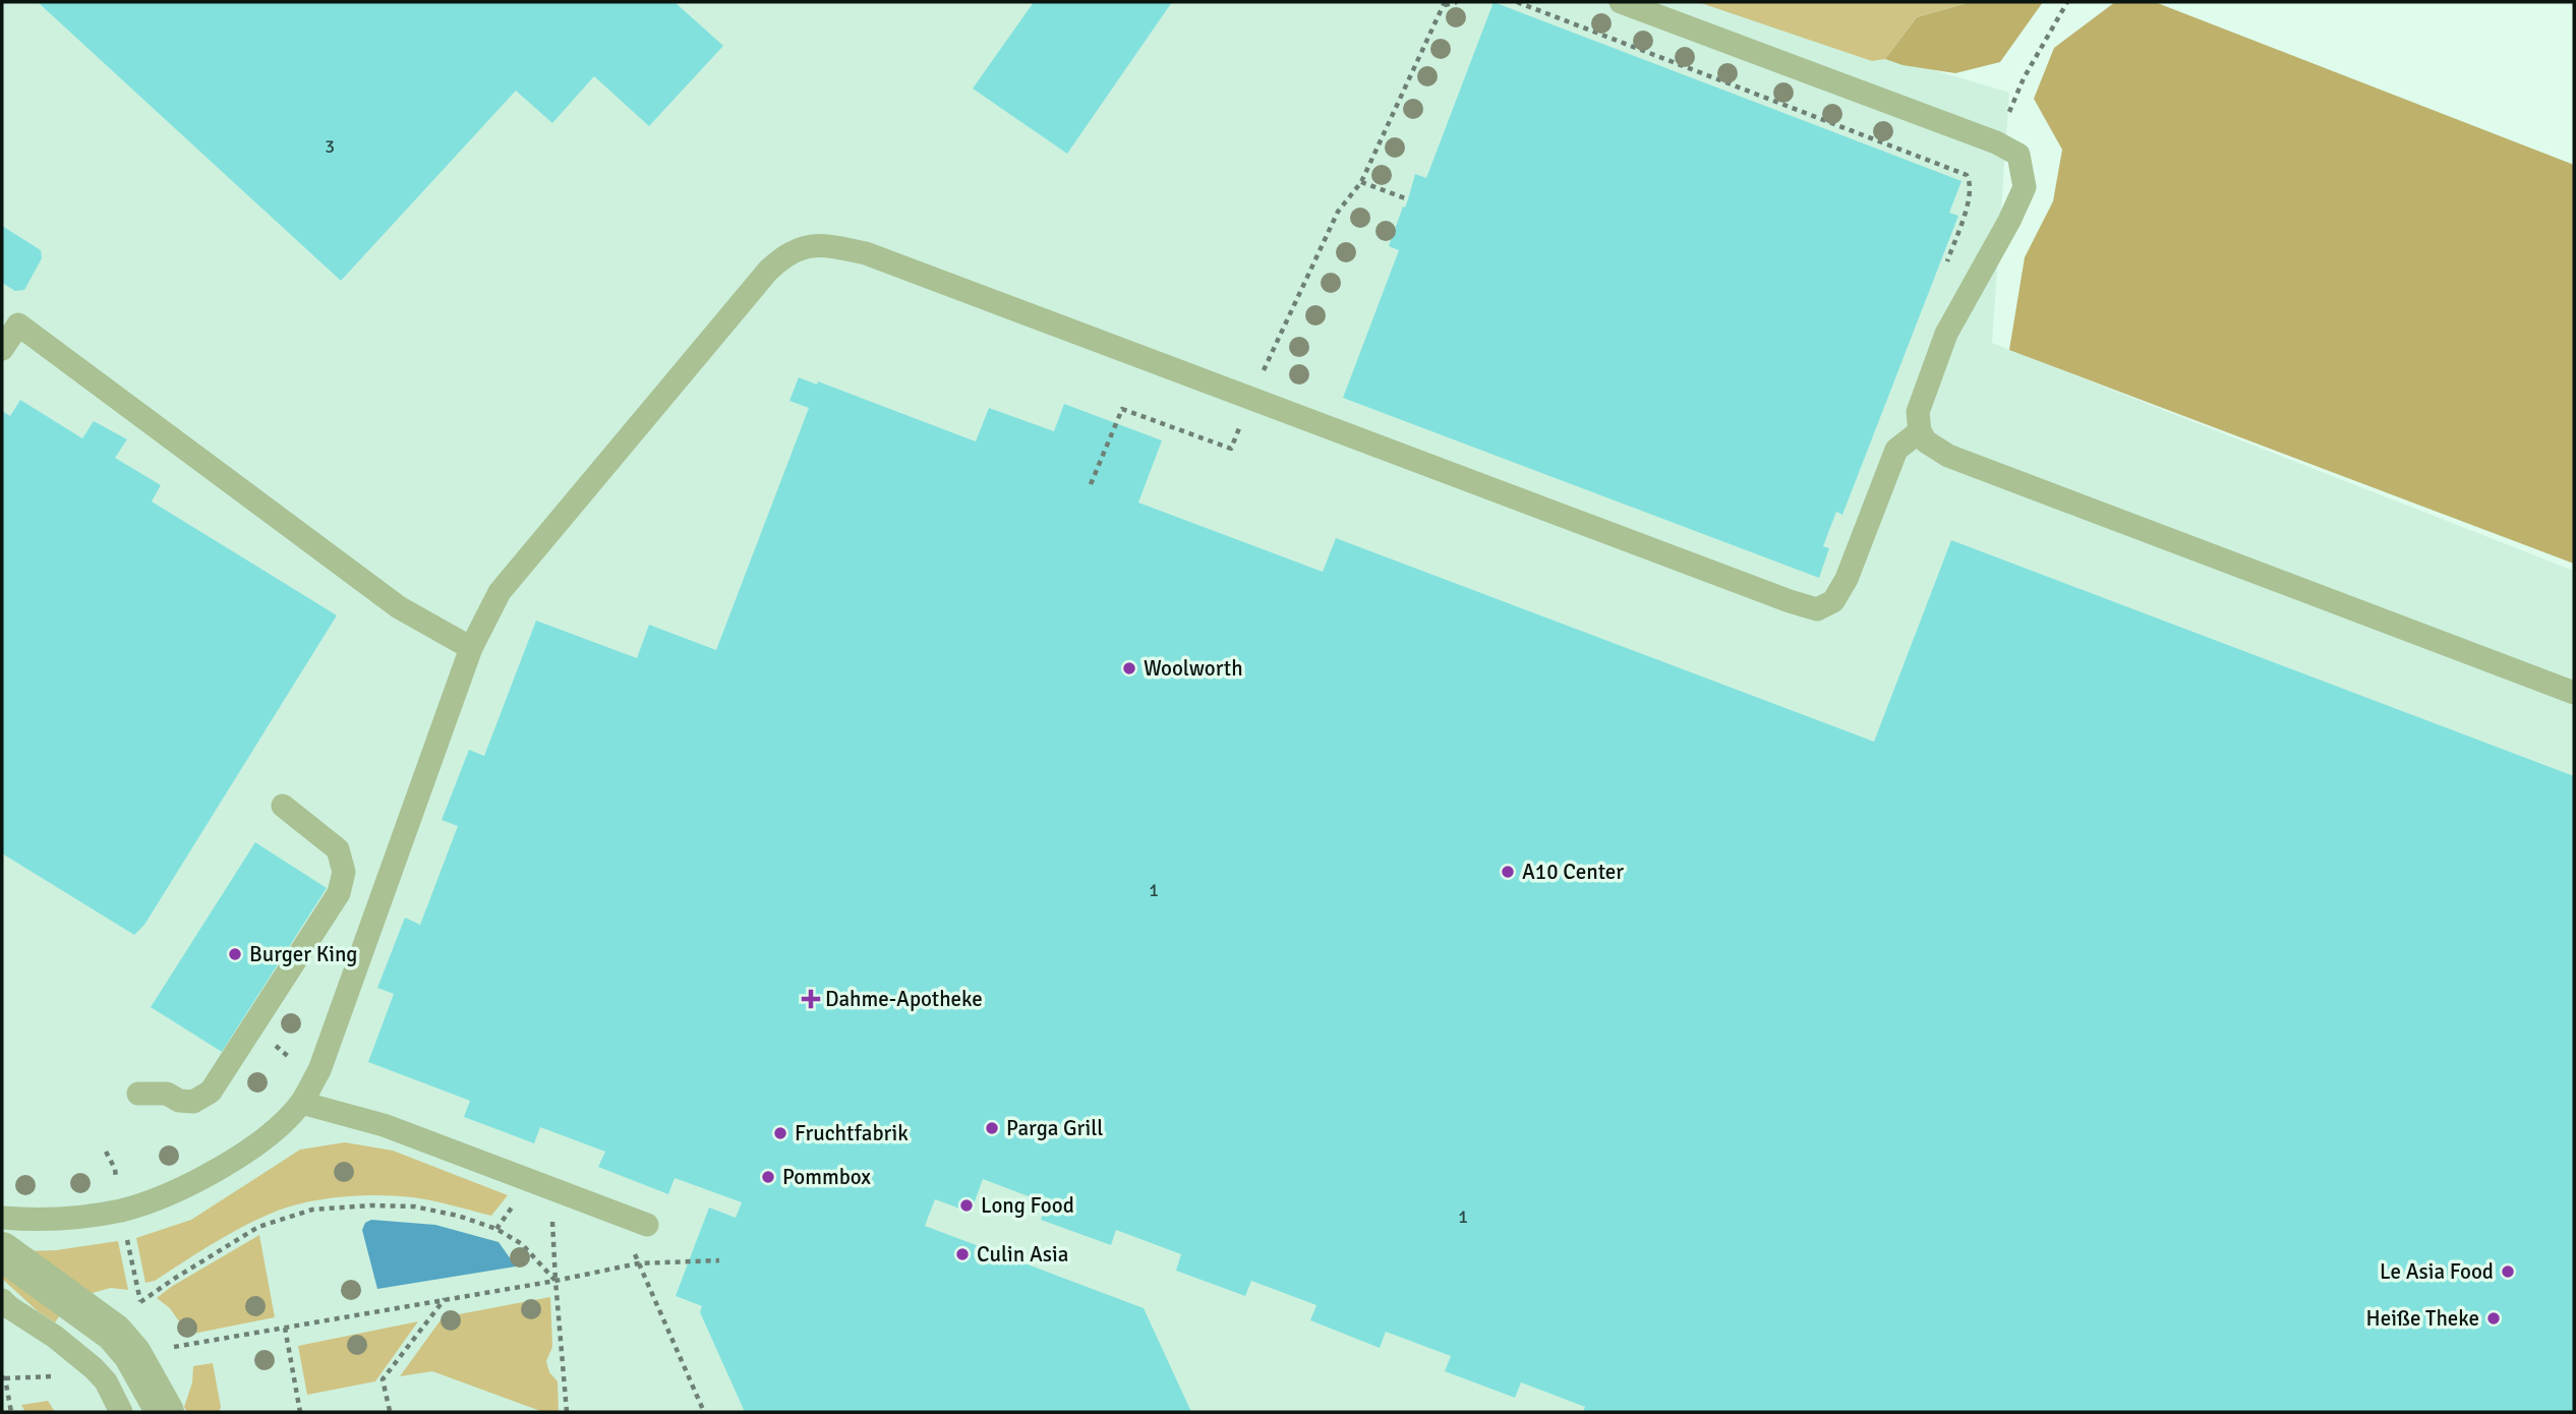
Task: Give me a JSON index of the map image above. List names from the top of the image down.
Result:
{
  "places": {
    "other": [
      "Woolworth",
      "A10 Center",
      "Burger King",
      "Parga Grill",
      "Fruchtfabrik",
      "Pommbox",
      "Long Food",
      "Culin Asia",
      "Le Asia Food",
      "Heiße Theke"
    ],
    "health": ["Dahme-Apotheke"]
  },
  "house_numbers": ["3", "1", "1"]
}
